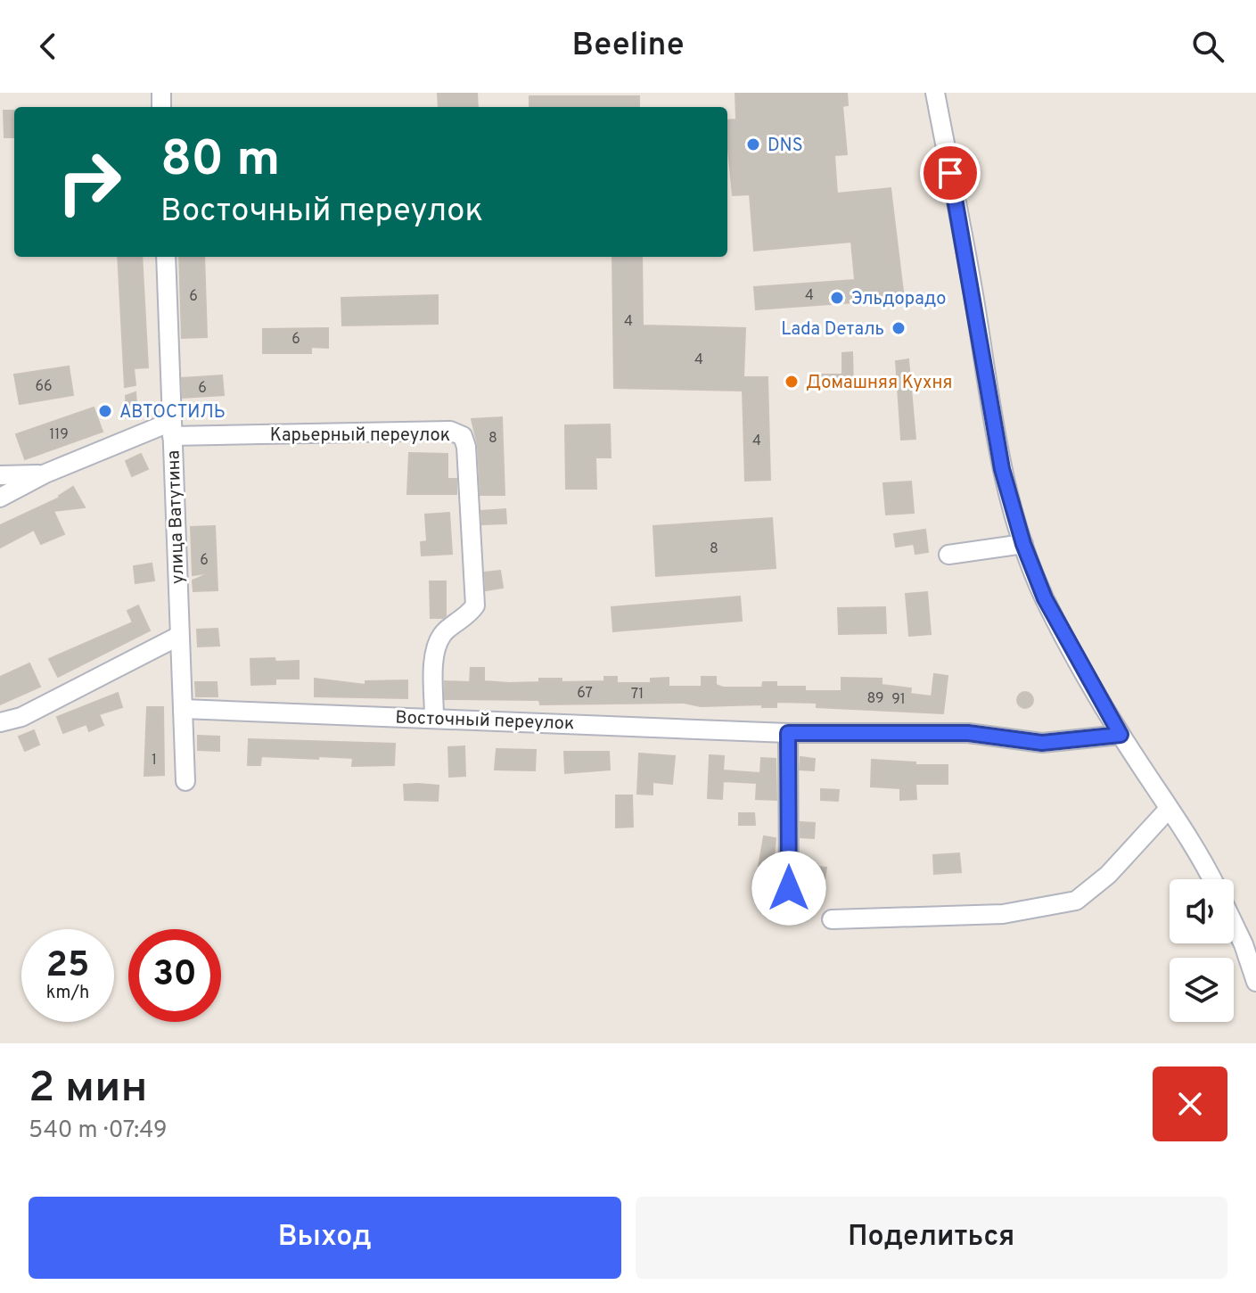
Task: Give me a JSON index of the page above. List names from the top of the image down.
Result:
{
  "streets": {
    "street": ["Карьерный переулок", "улица Ватутина", "Восточный переулок"]
  },
  "crossings": [
    ["Карьерный переулок", "улица Ватутина"],
    ["Карьерный переулок", "Восточный переулок"],
    ["улица Ватутина", "Восточный переулок"]
  ],
  "places": [
    "DNS",
    "Эльдорадо",
    "Lada Dеталь",
    "Домашняя Кухня",
    "АВТОСТИЛЬ"
  ],
  "house_numbers": [
    "4",
    "6",
    "4",
    "6",
    "4",
    "66",
    "6",
    "119",
    "8",
    "4",
    "8",
    "6",
    "67",
    "71",
    "89",
    "91",
    "1"
  ],
  "page": {
    "header": "Beeline",
    "turn": ["80 m", "Восточный переулок"],
    "speed": "25 km/h",
    "limit": "30",
    "heading": ["2 мин", "540 m · 07:49"],
    "buttons": ["Выход", "Поделиться"]
  }
}
